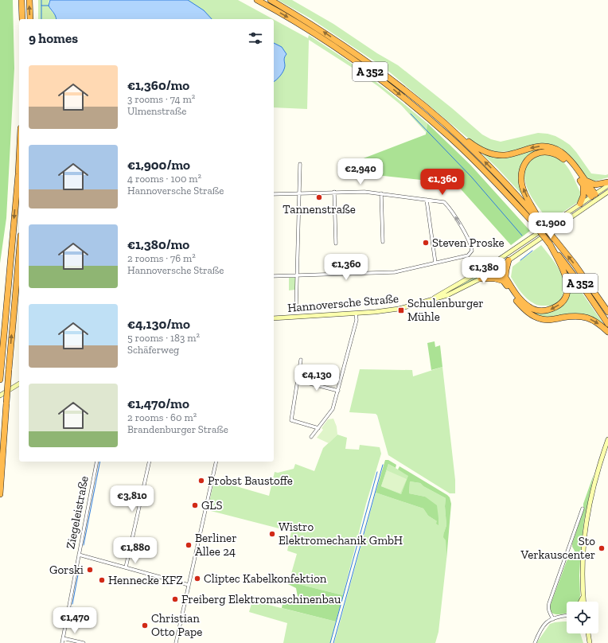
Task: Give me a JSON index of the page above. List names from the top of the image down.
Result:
{
  "streets": {
    "highway": ["A 352"],
    "main road": ["Hannoversche Straße"],
    "street": ["Ziegeleistraße"]
  },
  "places": {
    "other": [
      "Tannenstraße",
      "Steven Proske",
      "Probst Baustoffe",
      "GLS",
      "Wistro Elektromechanik GmbH",
      "Berliner Allee 24",
      "Sto Verkauscenter",
      "Gorski",
      "Cliptec Kabelkonfektion",
      "Hennecke KFZ",
      "Freiberg Elektromaschinenbau",
      "Christian Otto Pape"
    ],
    "transit": ["Schulenburger Mühle"]
  },
  "page": {
    "heading": "9 homes",
    "list": [
      {
        "name": "€1,360/mo",
        "note": "3 rooms · 74 m² · Ulmenstraße"
      },
      {
        "name": "€1,900/mo",
        "note": "4 rooms · 100 m² · Hannoversche Straße"
      },
      {
        "name": "€1,380/mo",
        "note": "2 rooms · 76 m² · Hannoversche Straße"
      },
      {
        "name": "€4,130/mo",
        "note": "5 rooms · 183 m² · Schäferweg"
      },
      {
        "name": "€1,470/mo",
        "note": "2 rooms · 60 m² · Brandenburger Straße"
      }
    ],
    "price": [
      "€2,940",
      "€1,360",
      "€1,900",
      "€1,360",
      "€1,380",
      "€4,130",
      "€3,810",
      "€1,880",
      "€1,470"
    ]
  }
}
